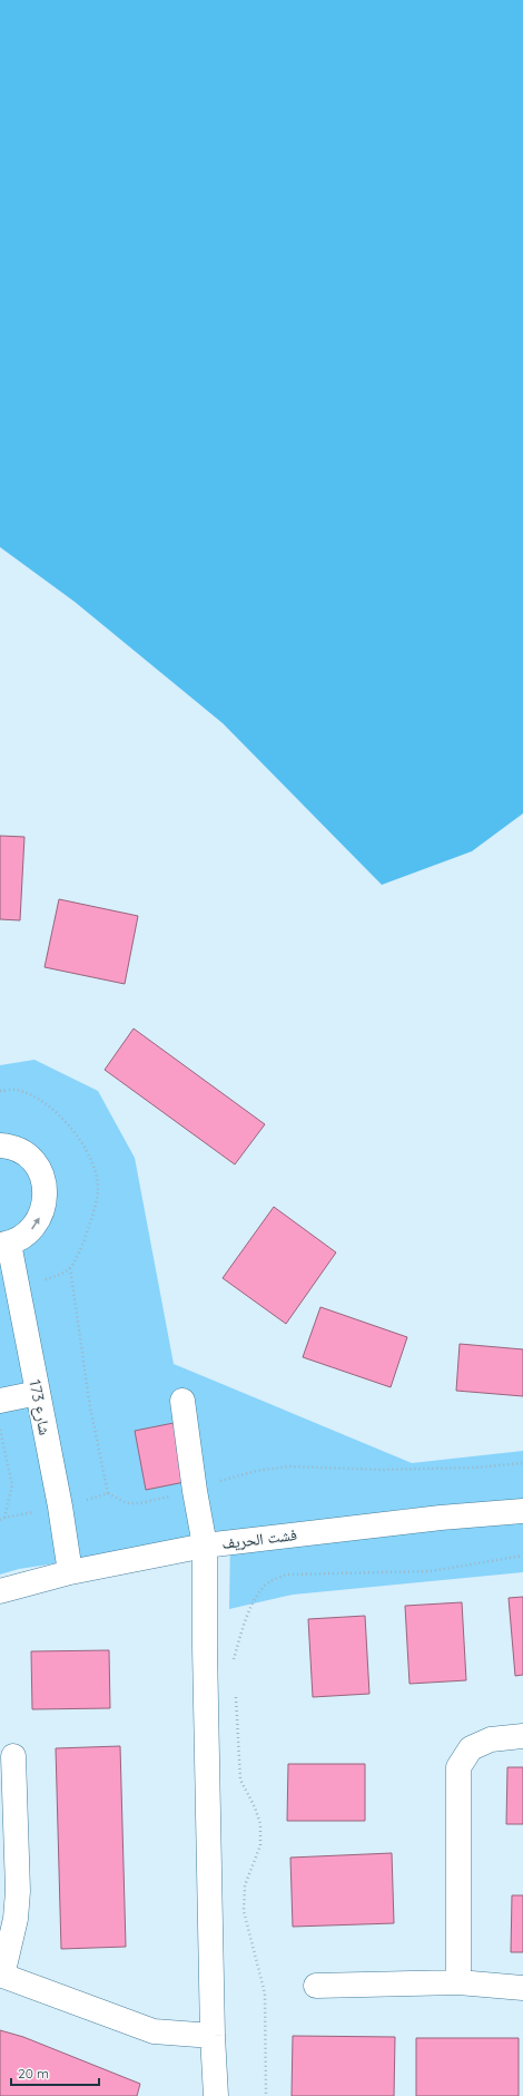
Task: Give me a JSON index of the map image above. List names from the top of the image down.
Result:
{
  "streets": {
    "street": ["شارع 173", "فشت الحريف"]
  },
  "crossings": [
    ["شارع 173", "فشت الحريف"]
  ],
  "scale_bar": "20 m"
}
